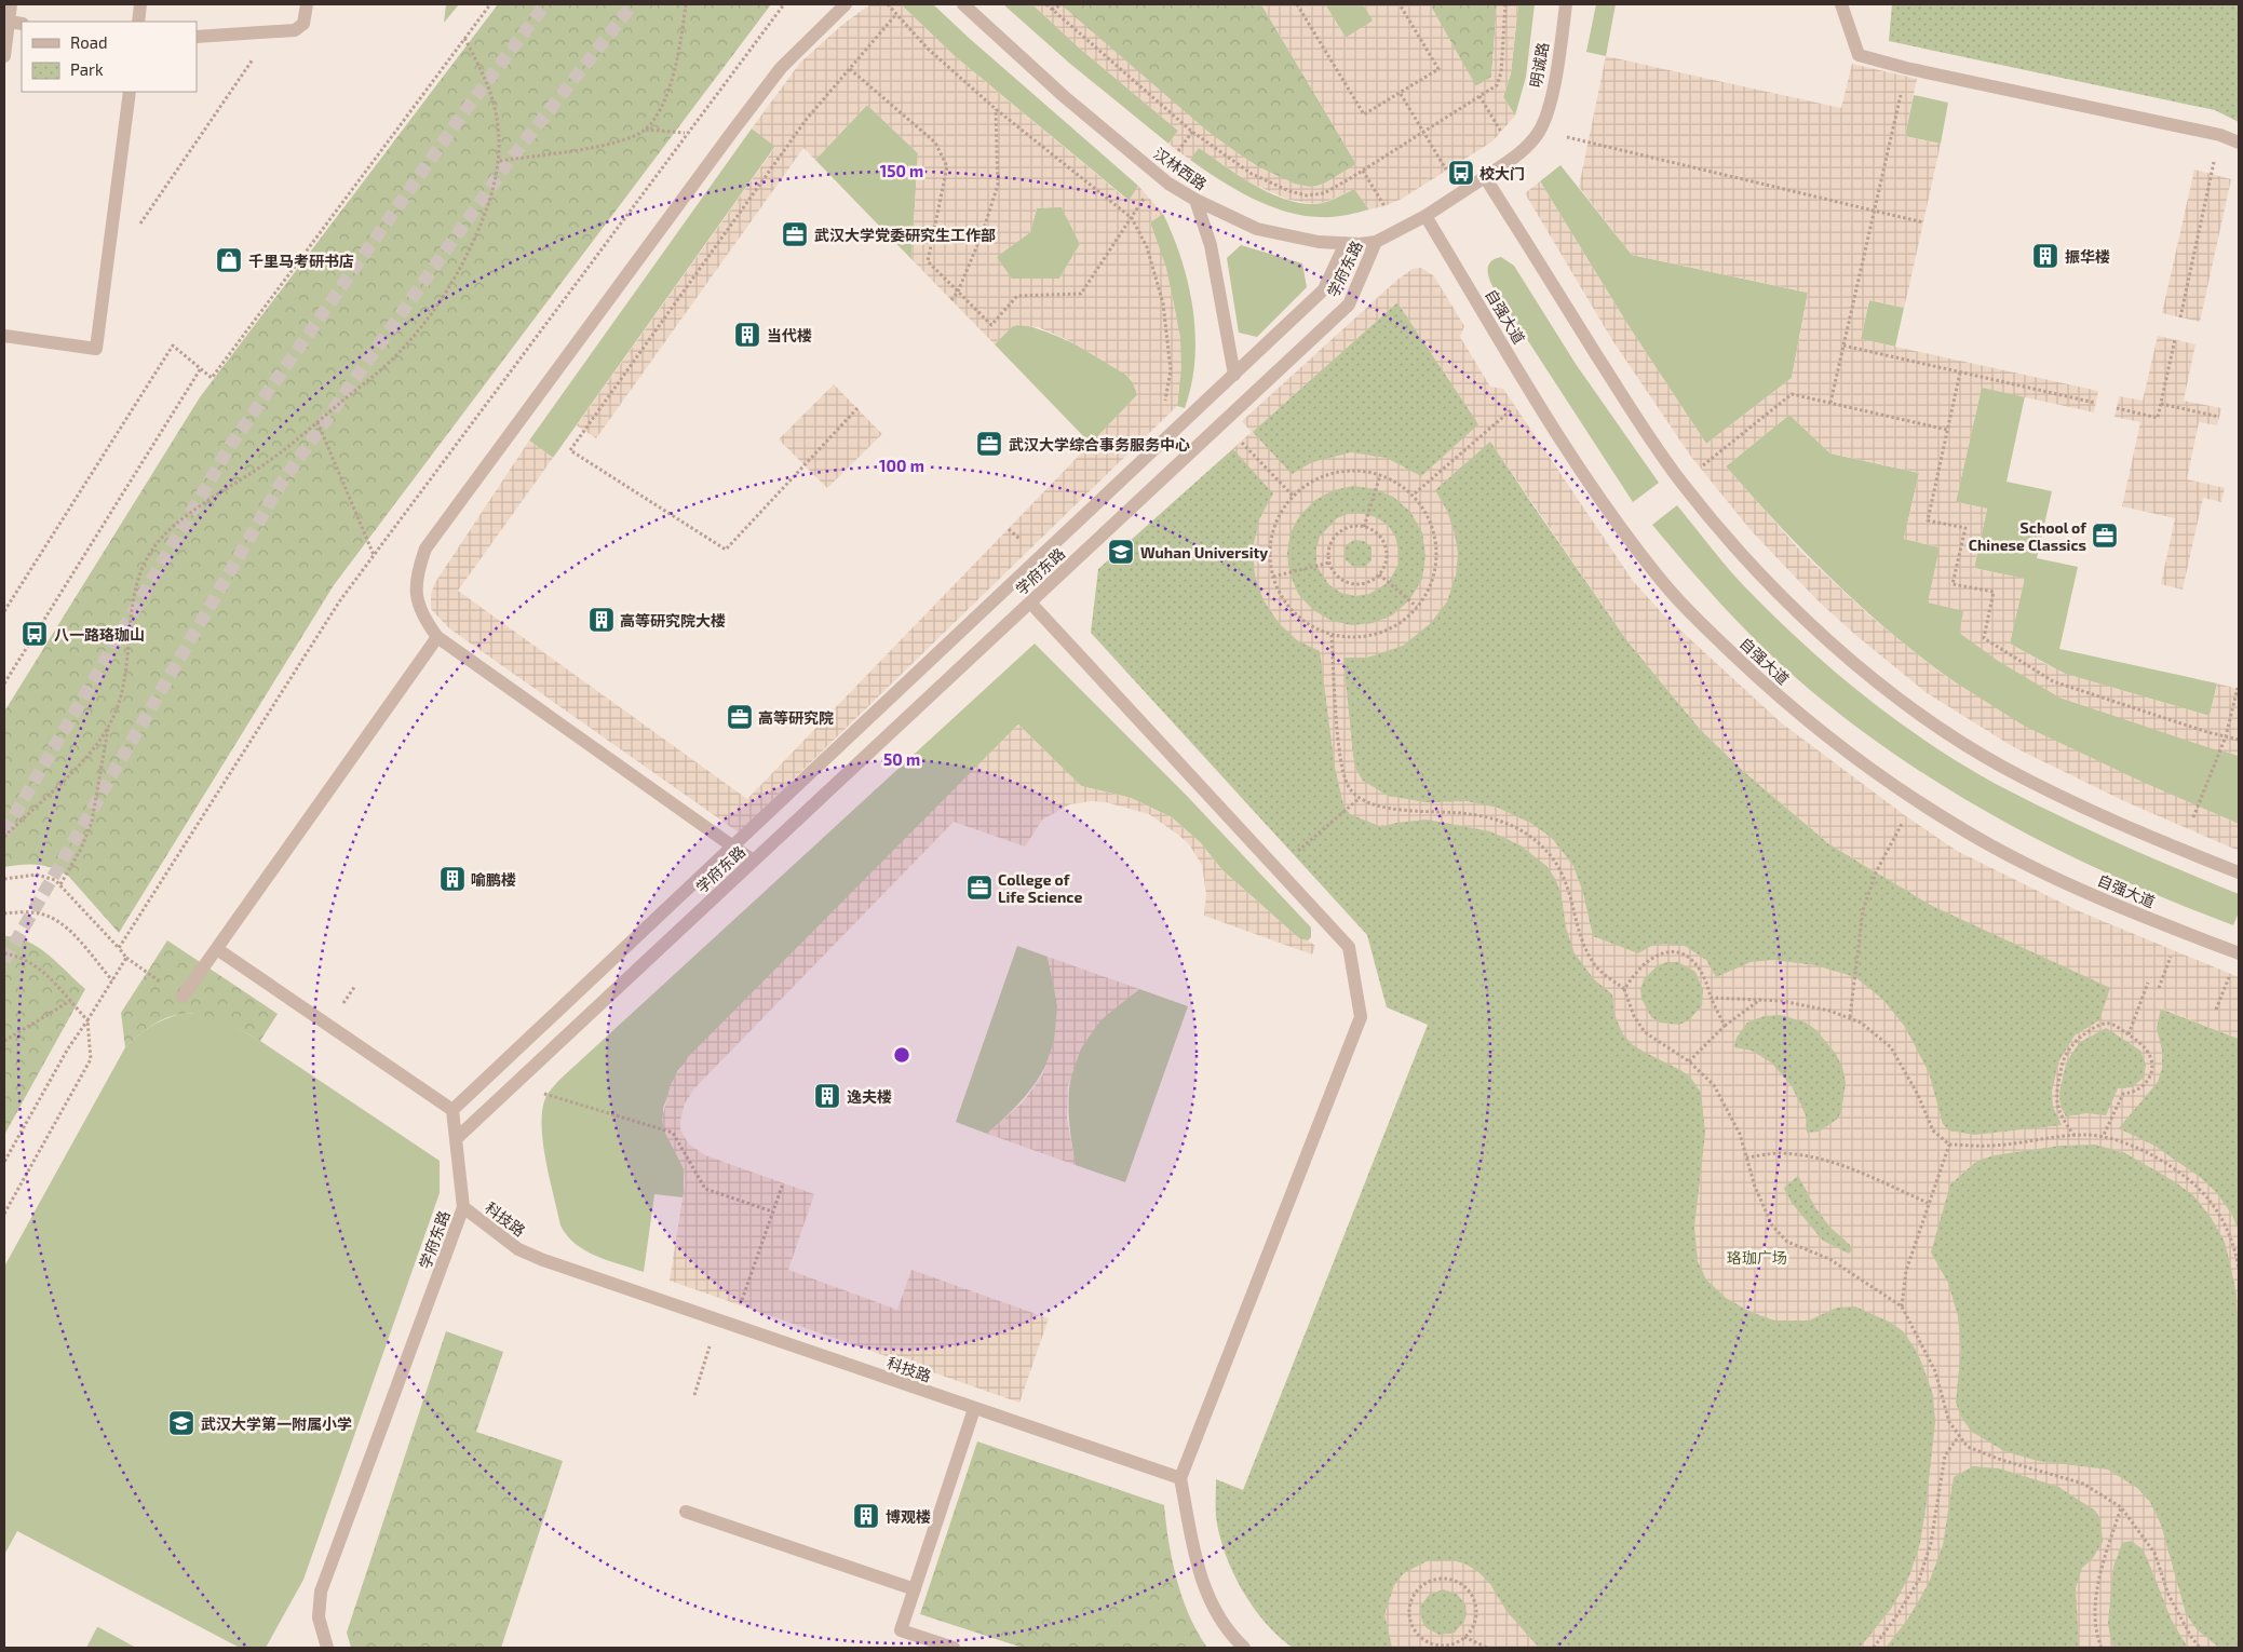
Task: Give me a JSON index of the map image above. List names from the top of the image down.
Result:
{
  "streets": {
    "street": [
      "明诚路",
      "汉林西路",
      "学府东路",
      "自强大道",
      "科技路"
    ]
  },
  "crossings": [
    ["明诚路", "汉林西路"],
    ["汉林西路", "学府东路"],
    ["汉林西路", "自强大道"],
    ["学府东路", "科技路"]
  ],
  "parks": ["珞珈广场"],
  "places": {
    "bus stop": ["校大门", "八一路珞珈山"],
    "office": [
      "武汉大学党委研究生工作部",
      "武汉大学综合事务服务中心",
      "School of Chinese Classics",
      "高等研究院",
      "College of Life Science"
    ],
    "building": [
      "振华楼",
      "当代楼",
      "高等研究院大楼",
      "喻鹏楼",
      "逸夫楼",
      "博观楼"
    ],
    "shop": ["千里马考研书店"],
    "school or university": ["Wuhan University", "武汉大学第一附属小学"]
  },
  "legend": ["Road", "Park"],
  "rings": ["150 m", "100 m", "50 m"]
}
